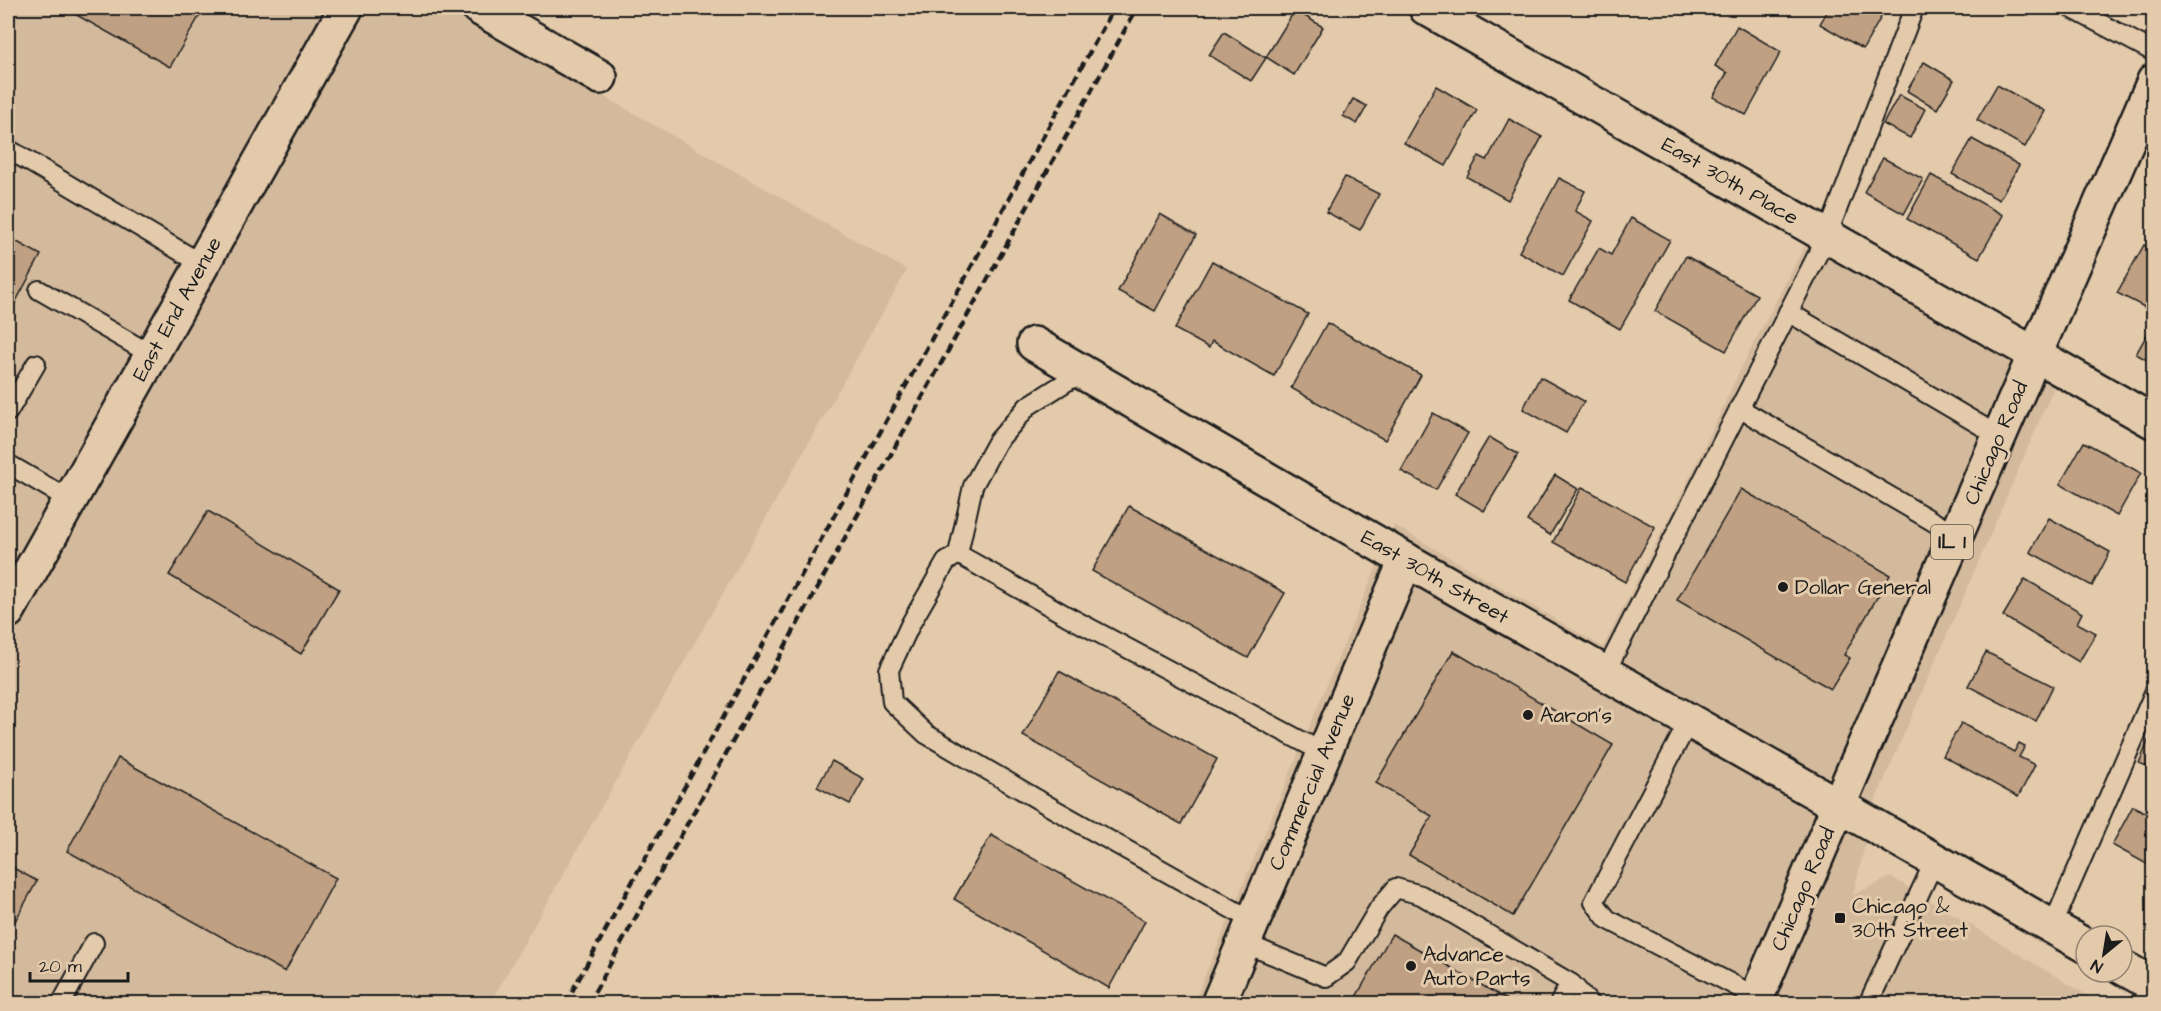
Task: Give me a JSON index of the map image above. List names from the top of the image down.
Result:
{
  "streets": {
    "street": [
      "East 30th Place",
      "East End Avenue",
      "Chicago Road",
      "IL 1",
      "East 30th Street",
      "Commercial Avenue"
    ]
  },
  "crossings": [
    ["East 30th Place", "Chicago Road"],
    ["Chicago Road", "East 30th Street"],
    ["East 30th Street", "Commercial Avenue"]
  ],
  "places": {
    "other": ["Dollar General", "Aaron's", "Advance Auto Parts"],
    "transit": ["Chicago & 30th Street"]
  },
  "scale_bar": "20 m",
  "north": "bottom left"
}
